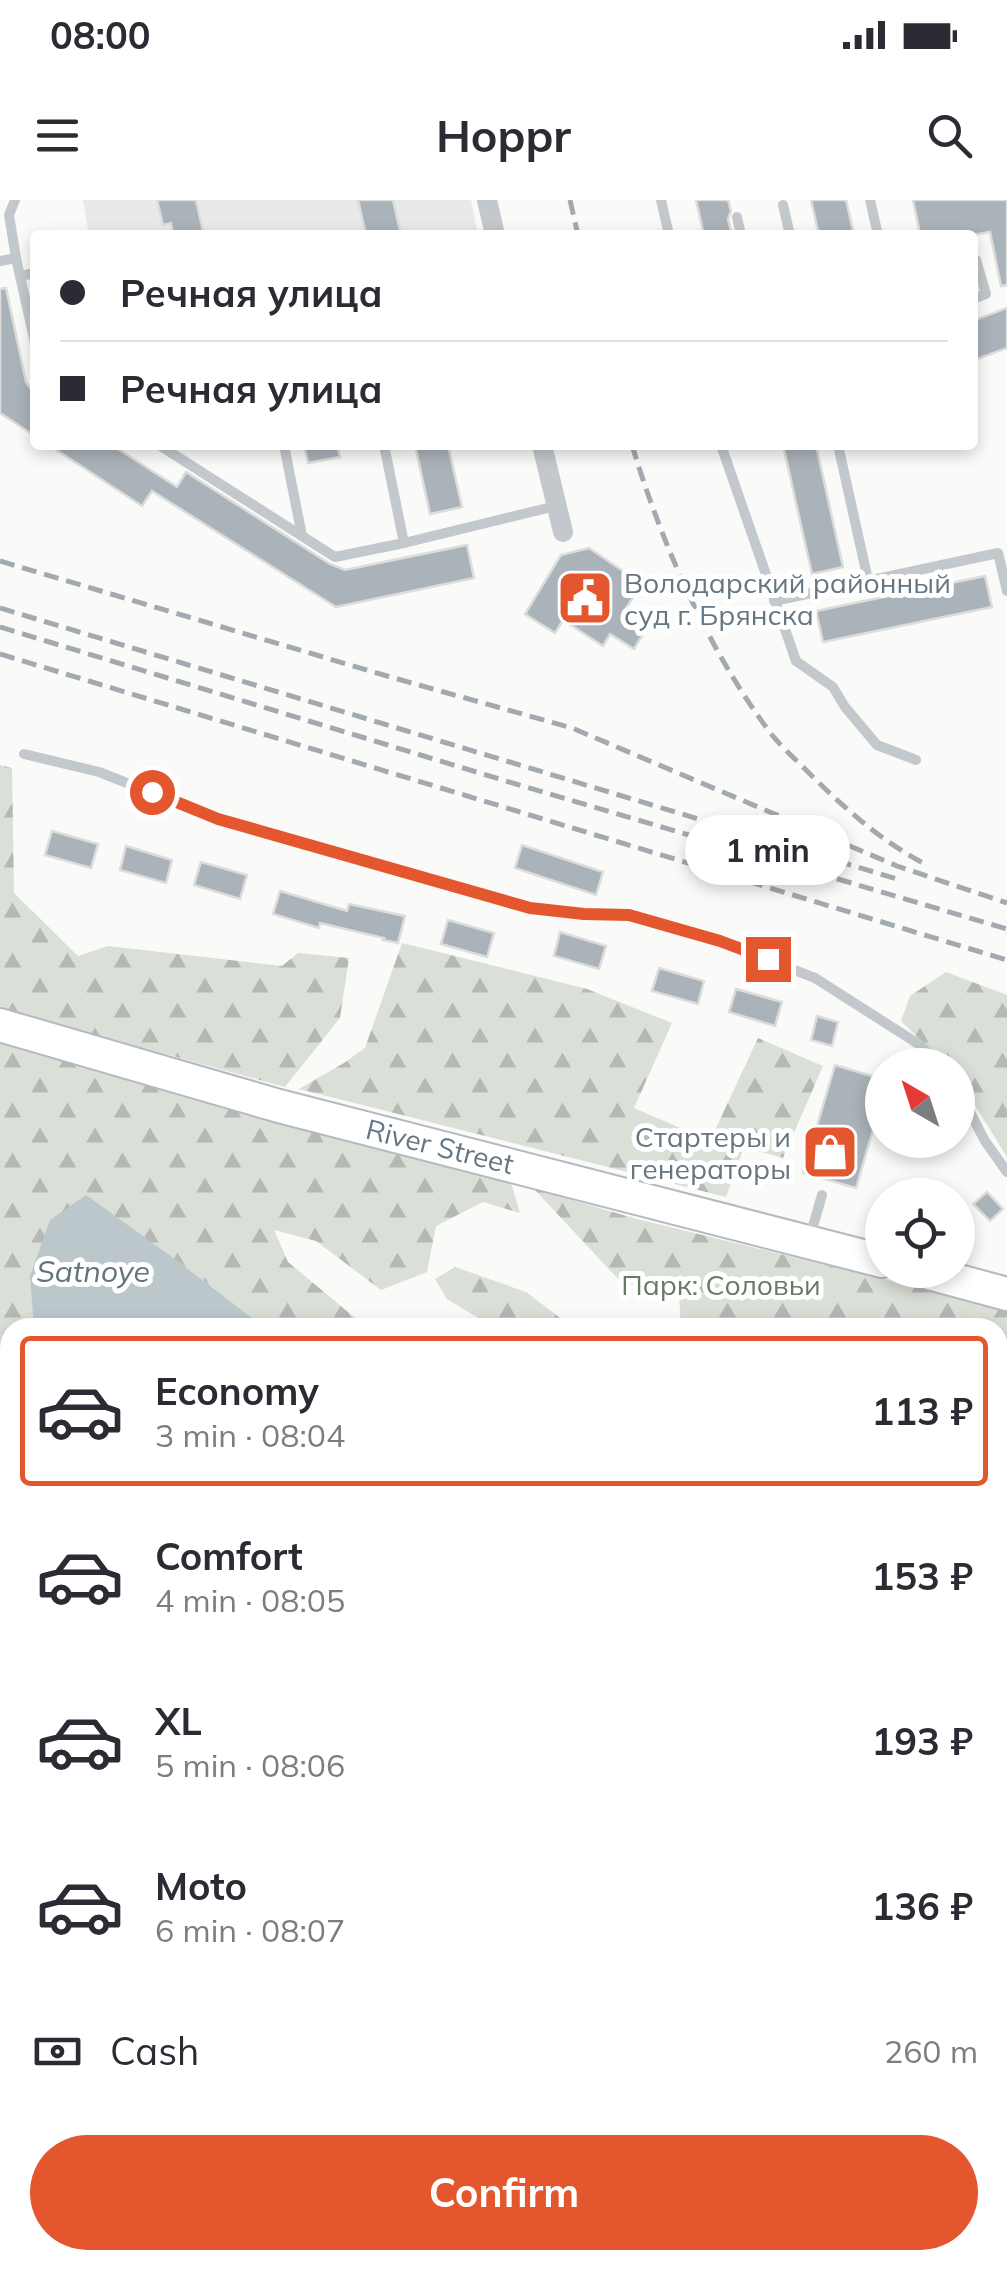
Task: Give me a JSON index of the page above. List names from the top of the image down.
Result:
{
  "streets": {
    "main road": ["River Street"]
  },
  "water": ["Satnoye"],
  "parks": ["Парк: Соловьи"],
  "places": {
    "public building": ["Володарский районный суд г. Брянска"],
    "shop": ["Стартеры и генераторы"]
  },
  "north": "top left",
  "page": {
    "status": "08:00",
    "header": "Hoppr",
    "banner": ["Речная улица", "Речная улица"],
    "bubble": "1 min",
    "list": [
      {
        "name": "Economy",
        "note": "3 min · 08:04",
        "value": "113 ₽"
      },
      {
        "name": "Comfort",
        "note": "4 min · 08:05",
        "value": "153 ₽"
      },
      {
        "name": "XL",
        "note": "5 min · 08:06",
        "value": "193 ₽"
      },
      {
        "name": "Moto",
        "note": "6 min · 08:07",
        "value": "136 ₽"
      }
    ],
    "pay": ["Cash", "260 m"],
    "buttons": "Confirm"
  }
}
